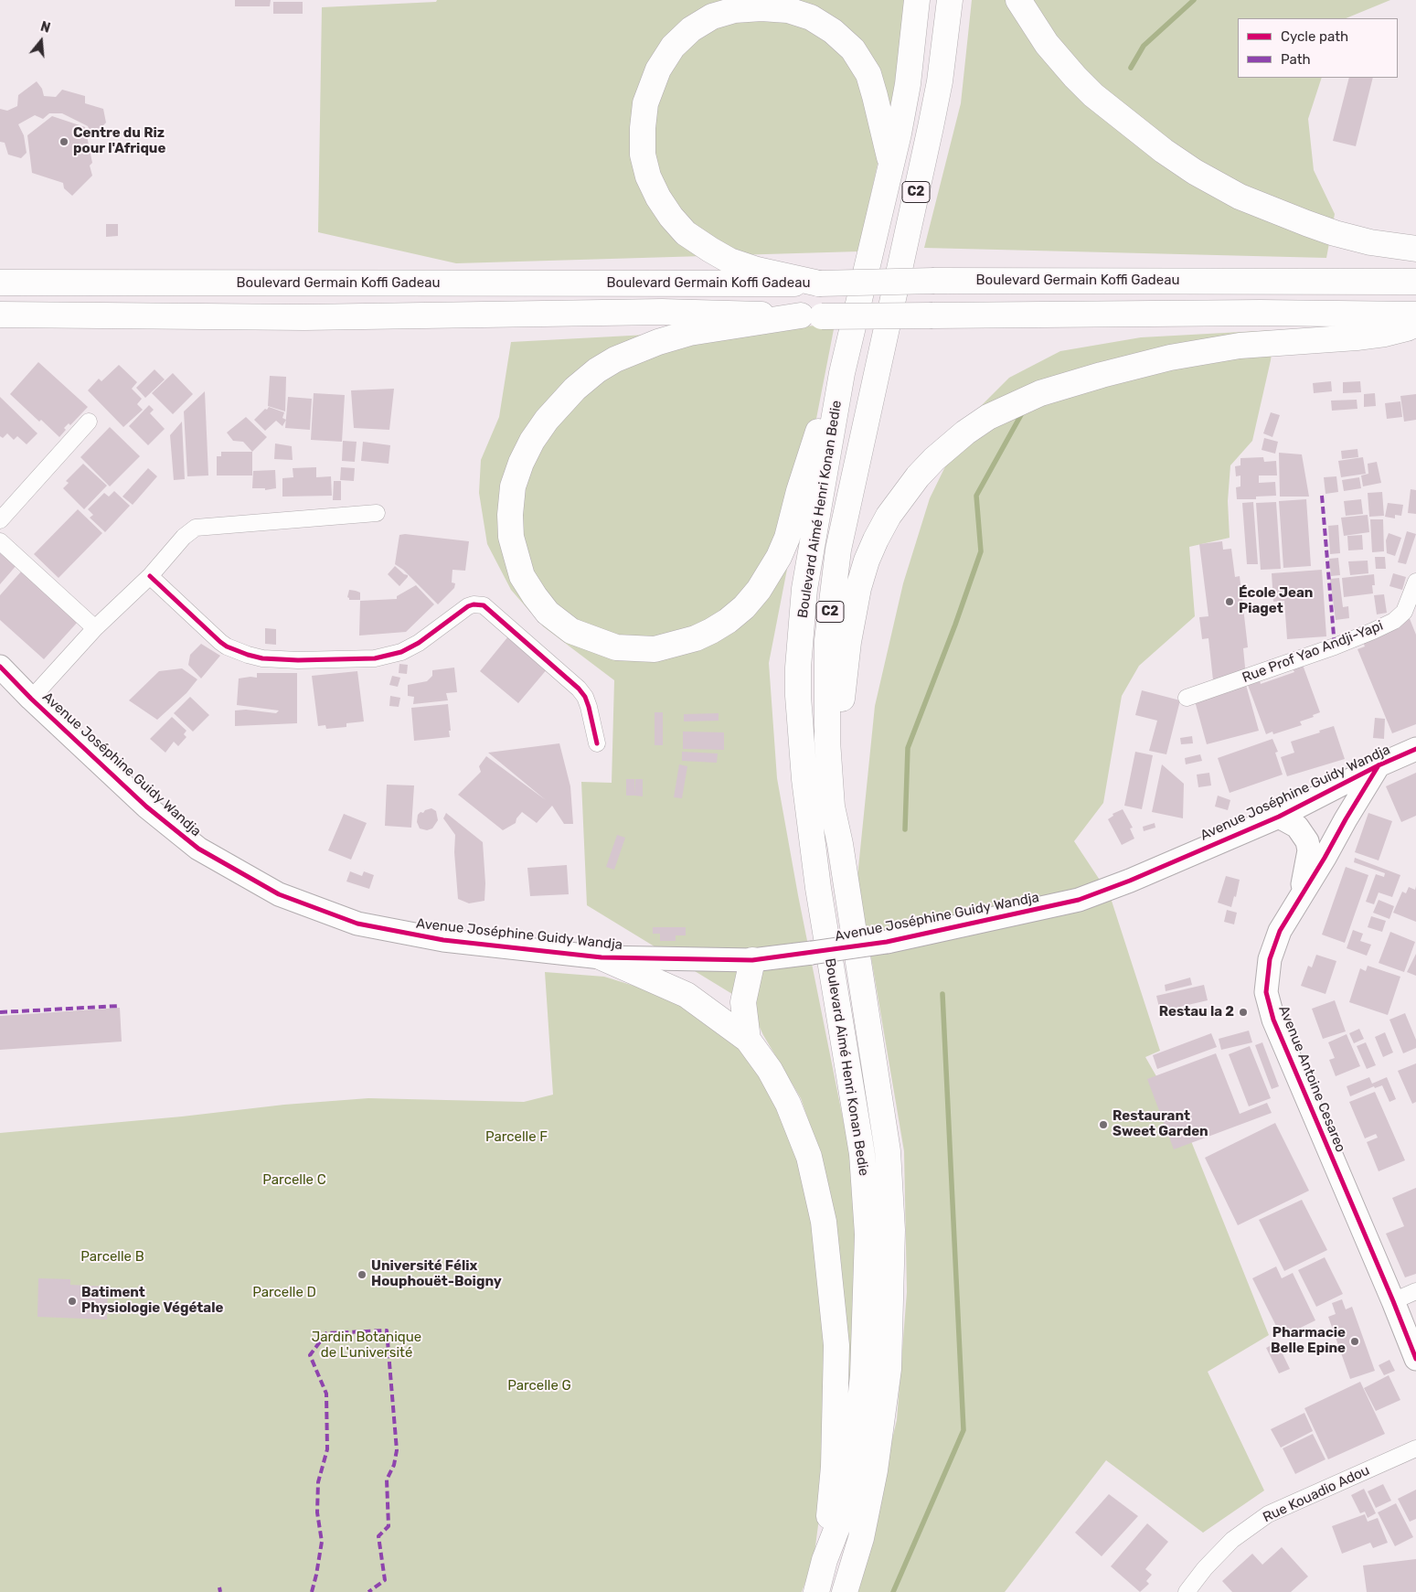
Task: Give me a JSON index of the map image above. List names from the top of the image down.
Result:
{
  "streets": {
    "main road": ["C2", "Boulevard Germain Koffi Gadeau", "Boulevard Aimé Henri Konan Bedie"],
    "street": [
      "Rue Prof Yao Andji-Yapi",
      "Avenue Joséphine Guidy Wandja",
      "Avenue Antoine Cesareo",
      "Rue Kouadio Adou"
    ]
  },
  "crossings": [
    ["Avenue Joséphine Guidy Wandja", "Avenue Antoine Cesareo"]
  ],
  "parks": [
    "Parcelle F",
    "Parcelle C",
    "Parcelle B",
    "Parcelle D",
    "Jardin Botanique de L'université",
    "Parcelle G"
  ],
  "places": [
    "Centre du Riz pour l'Afrique",
    "École Jean Piaget",
    "Restau la 2",
    "Restaurant Sweet Garden",
    "Université Félix Houphouët-Boigny",
    "Batiment Physiologie Végétale",
    "Pharmacie Belle Epine"
  ],
  "legend": ["Cycle path", "Path"],
  "north": "top"
}
